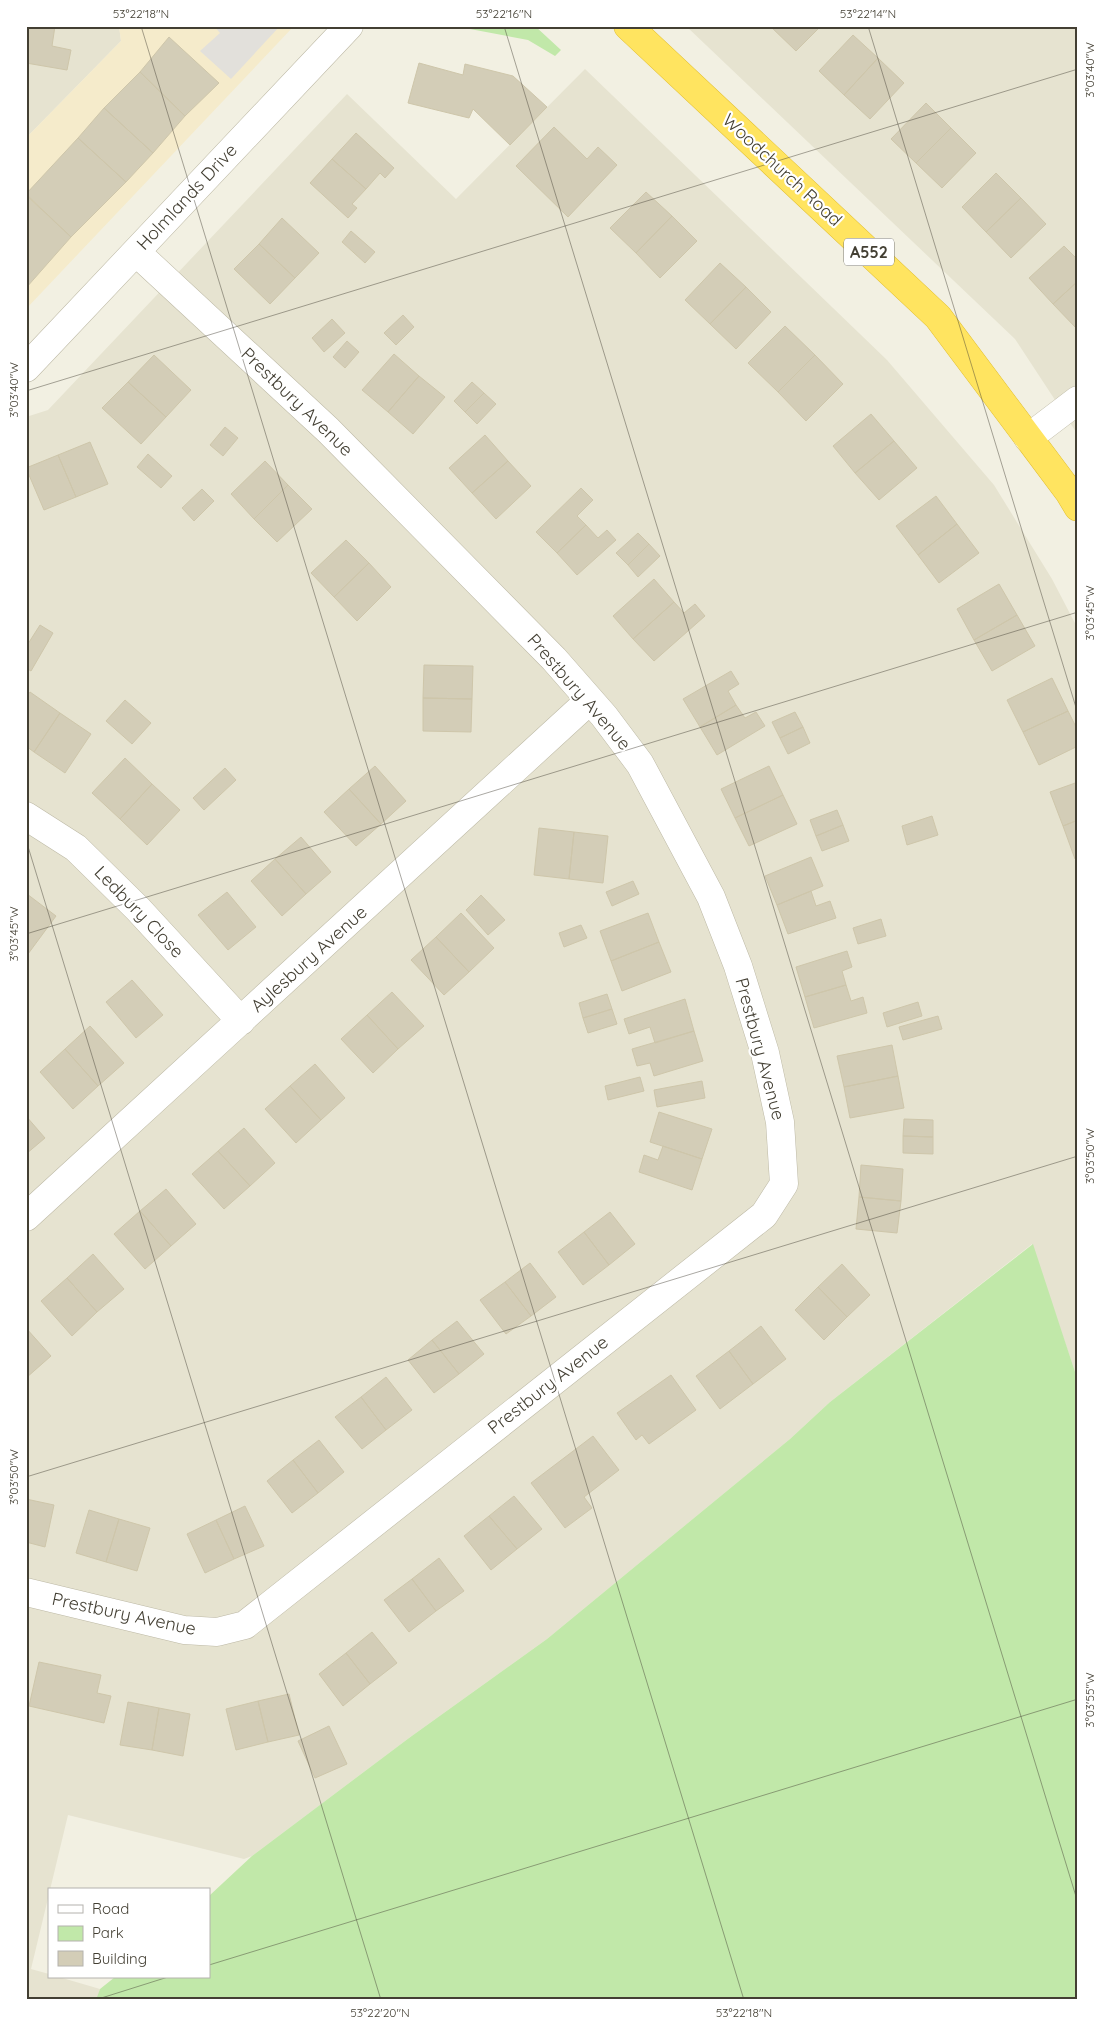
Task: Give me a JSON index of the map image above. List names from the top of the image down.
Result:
{
  "streets": {
    "highway": ["Woodchurch Road", "A552"],
    "street": [
      "Holmlands Drive",
      "Prestbury Avenue",
      "Ledbury Close",
      "Aylesbury Avenue"
    ]
  },
  "crossings": [
    ["Holmlands Drive", "Prestbury Avenue"],
    ["Prestbury Avenue", "Aylesbury Avenue"],
    ["Ledbury Close", "Aylesbury Avenue"]
  ],
  "legend": ["Road", "Park", "Building"],
  "coordinates": [
    "53°22'18\"N",
    "53°22'16\"N",
    "53°22'14\"N",
    "3°03'40\"W",
    "3°03'45\"W",
    "3°03'50\"W",
    "3°03'55\"W",
    "53°22'20\"N"
  ]
}
